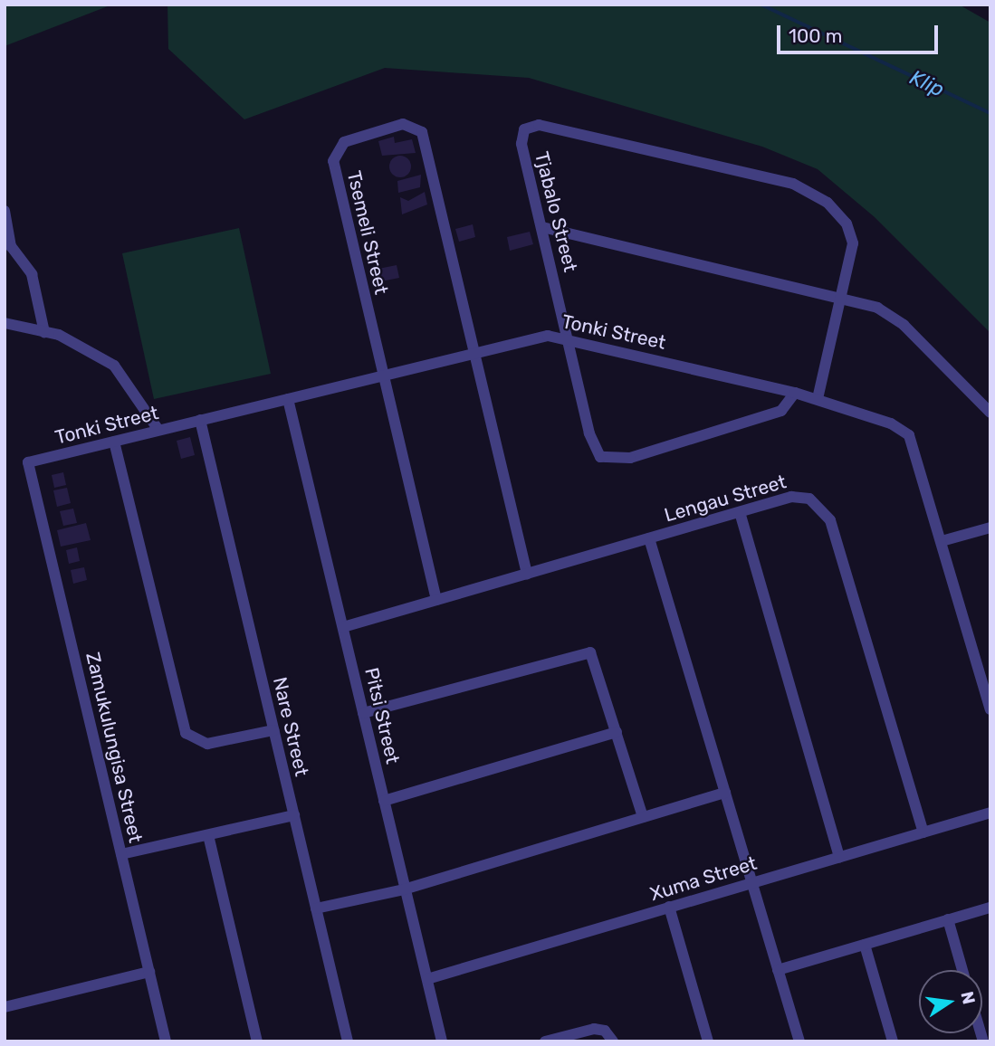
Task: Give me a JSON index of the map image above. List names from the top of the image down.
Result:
{
  "streets": {
    "street": [
      "Tjabalo Street",
      "Tsemeli Street",
      "Tonki Street",
      "Lengau Street",
      "Pitsi Street",
      "Nare Street",
      "Zamukulungisa Street",
      "Xuma Street"
    ]
  },
  "crossings": [
    ["Tjabalo Street", "Tonki Street"],
    ["Tsemeli Street", "Tonki Street"],
    ["Tsemeli Street", "Lengau Street"],
    ["Tonki Street", "Pitsi Street"],
    ["Tonki Street", "Nare Street"],
    ["Tonki Street", "Zamukulungisa Street"],
    ["Lengau Street", "Pitsi Street"],
    ["Lengau Street", "Xuma Street"],
    ["Pitsi Street", "Xuma Street"]
  ],
  "water": ["Klip"],
  "scale_bar": "100 m",
  "north": "right"
}
